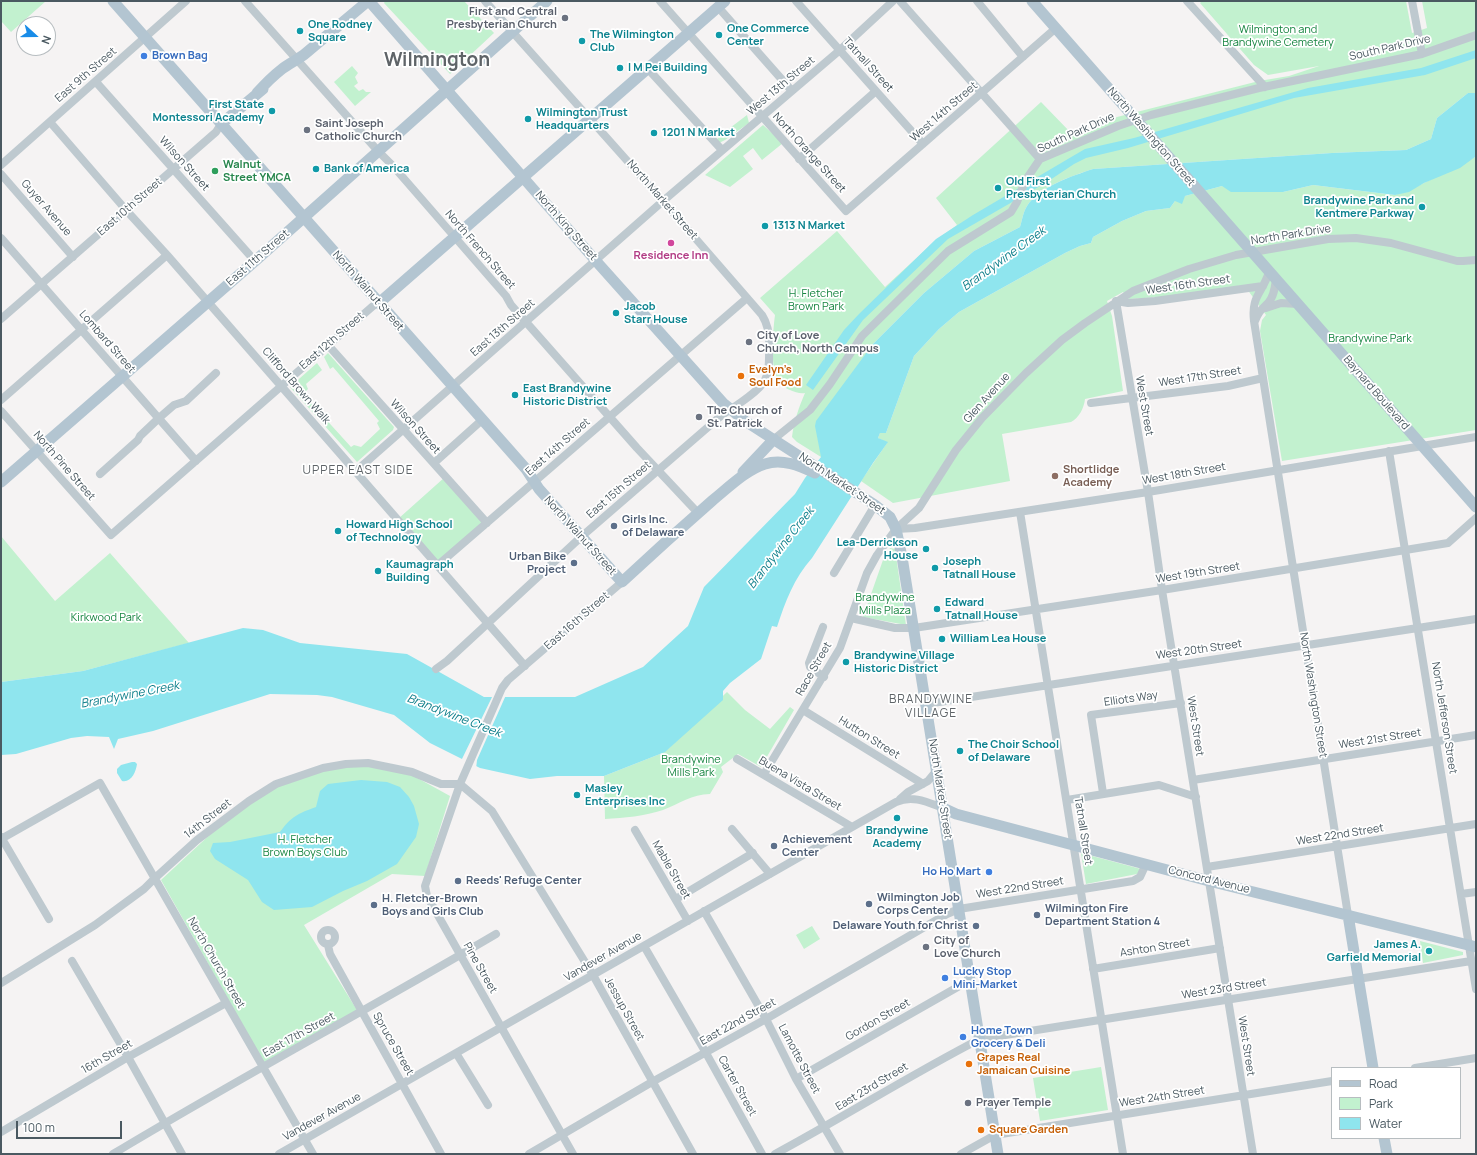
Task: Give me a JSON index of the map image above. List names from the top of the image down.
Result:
{
  "streets": {
    "main road": [
      "North Washington Street",
      "North Market Street",
      "East 10th Street",
      "North King Street",
      "East 11th Street",
      "North Walnut Street",
      "East 12th Street",
      "Baynard Boulevard",
      "East 16th Street",
      "Concord Avenue"
    ],
    "street": [
      "South Park Drive",
      "Tatnall Street",
      "East 9th Street",
      "West 13th Street",
      "West 14th Street",
      "North Orange Street",
      "Wilson Street",
      "Guyer Avenue",
      "North Park Drive",
      "North French Street",
      "West 16th Street",
      "East 13th Street",
      "Lombard Street",
      "West 17th Street",
      "Clifford Brown Walk",
      "Glen Avenue",
      "West Street",
      "East 14th Street",
      "North Pine Street",
      "West 18th Street",
      "East 15th Street",
      "West 19th Street",
      "West 20th Street",
      "Race Street",
      "Elliots Way",
      "North Jefferson Street",
      "Hutton Street",
      "West 21st Street",
      "Buena Vista Street",
      "14th Street",
      "West 22nd Street",
      "Mable Street",
      "Ashton Street",
      "Vandever Avenue",
      "North Church Street",
      "Pine Street",
      "West 23rd Street",
      "Jessup Street",
      "Gordon Street",
      "East 22nd Street",
      "East 17th Street",
      "Spruce Street",
      "16th Street",
      "Lamotte Street",
      "Carter Street",
      "East 23rd Street",
      "West 24th Street"
    ]
  },
  "crossings": [
    ["South Park Drive", "North Market Street"],
    ["South Park Drive", "North King Street"],
    ["Tatnall Street", "West 13th Street"],
    ["Tatnall Street", "West 14th Street"],
    ["Tatnall Street", "West 18th Street"],
    ["Tatnall Street", "West 19th Street"],
    ["Tatnall Street", "West 20th Street"],
    ["Tatnall Street", "West 22nd Street"],
    ["Tatnall Street", "Concord Avenue"],
    ["Tatnall Street", "Ashton Street"],
    ["Tatnall Street", "West 23rd Street"],
    ["Tatnall Street", "West 24th Street"],
    ["East 9th Street", "Wilson Street"],
    ["East 9th Street", "North Walnut Street"],
    ["East 9th Street", "Clifford Brown Walk"],
    ["West 13th Street", "North Orange Street"],
    ["West 13th Street", "North Market Street"],
    ["West 13th Street", "East 13th Street"],
    ["West 14th Street", "North Washington Street"],
    ["West 14th Street", "North Orange Street"],
    ["North Washington Street", "West 16th Street"],
    ["North Washington Street", "West 17th Street"],
    ["North Washington Street", "Baynard Boulevard"],
    ["North Washington Street", "West 18th Street"],
    ["North Washington Street", "West 19th Street"],
    ["North Washington Street", "West 20th Street"],
    ["North Washington Street", "West 21st Street"],
    ["North Washington Street", "West 22nd Street"],
    ["North Washington Street", "Concord Avenue"],
    ["North Washington Street", "West 23rd Street"],
    ["North Orange Street", "East 12th Street"],
    ["Wilson Street", "East 10th Street"],
    ["Wilson Street", "East 11th Street"],
    ["Wilson Street", "East 13th Street"],
    ["Wilson Street", "East 12th Street"],
    ["Wilson Street", "East 14th Street"],
    ["North Market Street", "North King Street"],
    ["North Market Street", "East 11th Street"],
    ["North Market Street", "East 13th Street"],
    ["North Market Street", "East 12th Street"],
    ["North Market Street", "Glen Avenue"],
    ["North Market Street", "East 14th Street"],
    ["North Market Street", "West 18th Street"],
    ["North Market Street", "East 15th Street"],
    ["North Market Street", "West 19th Street"],
    ["North Market Street", "East 16th Street"],
    ["North Market Street", "West 20th Street"],
    ["North Market Street", "Race Street"],
    ["North Market Street", "West 22nd Street"],
    ["North Market Street", "Concord Avenue"],
    ["North Market Street", "Vandever Avenue"],
    ["North Market Street", "West 23rd Street"],
    ["North Market Street", "Gordon Street"],
    ["North Market Street", "East 22nd Street"],
    ["North Market Street", "East 23rd Street"],
    ["North Market Street", "West 24th Street"],
    ["East 10th Street", "Guyer Avenue"],
    ["East 10th Street", "North King Street"],
    ["East 10th Street", "North French Street"],
    ["East 10th Street", "North Walnut Street"],
    ["East 10th Street", "Lombard Street"],
    ["East 10th Street", "Clifford Brown Walk"],
    ["North King Street", "East 11th Street"],
    ["North King Street", "East 13th Street"],
    ["North King Street", "East 12th Street"],
    ["North King Street", "East 14th Street"],
    ["North King Street", "East 15th Street"],
    ["North Park Drive", "West 16th Street"],
    ["North Park Drive", "Glen Avenue"],
    ["North Park Drive", "West Street"],
    ["North French Street", "East 11th Street"],
    ["North French Street", "East 13th Street"],
    ["North French Street", "East 12th Street"],
    ["North French Street", "East 14th Street"],
    ["North French Street", "East 15th Street"],
    ["North French Street", "East 16th Street"],
    ["East 11th Street", "North Walnut Street"],
    ["East 11th Street", "Lombard Street"],
    ["East 11th Street", "Clifford Brown Walk"],
    ["East 11th Street", "North Pine Street"],
    ["West 16th Street", "Glen Avenue"],
    ["West 16th Street", "West Street"],
    ["North Walnut Street", "East 13th Street"],
    ["North Walnut Street", "East 12th Street"],
    ["North Walnut Street", "East 14th Street"],
    ["North Walnut Street", "East 15th Street"],
    ["North Walnut Street", "East 16th Street"],
    ["East 13th Street", "Clifford Brown Walk"],
    ["East 12th Street", "Lombard Street"],
    ["East 12th Street", "Clifford Brown Walk"],
    ["East 12th Street", "North Pine Street"],
    ["West 17th Street", "West Street"],
    ["Clifford Brown Walk", "East 14th Street"],
    ["Clifford Brown Walk", "East 15th Street"],
    ["Clifford Brown Walk", "East 16th Street"],
    ["Baynard Boulevard", "West 18th Street"],
    ["Glen Avenue", "West Street"],
    ["Glen Avenue", "West 18th Street"],
    ["Glen Avenue", "Race Street"],
    ["West Street", "West 18th Street"],
    ["West Street", "West 19th Street"],
    ["West Street", "West 20th Street"],
    ["West Street", "Elliots Way"],
    ["West Street", "West 21st Street"],
    ["West Street", "West 22nd Street"],
    ["West Street", "Concord Avenue"],
    ["West Street", "Ashton Street"],
    ["West Street", "West 23rd Street"],
    ["West Street", "West 24th Street"],
    ["West 18th Street", "Race Street"],
    ["West 18th Street", "North Jefferson Street"],
    ["West 19th Street", "Race Street"],
    ["West 19th Street", "North Jefferson Street"],
    ["East 16th Street", "14th Street"],
    ["East 16th Street", "Pine Street"],
    ["East 16th Street", "Jessup Street"],
    ["West 20th Street", "North Jefferson Street"],
    ["Race Street", "Hutton Street"],
    ["Race Street", "Buena Vista Street"],
    ["North Jefferson Street", "West 21st Street"],
    ["North Jefferson Street", "West 22nd Street"],
    ["North Jefferson Street", "Concord Avenue"],
    ["North Jefferson Street", "West 23rd Street"],
    ["Buena Vista Street", "Vandever Avenue"],
    ["14th Street", "North Church Street"],
    ["14th Street", "Pine Street"],
    ["14th Street", "Jessup Street"],
    ["West 22nd Street", "Concord Avenue"],
    ["West 22nd Street", "East 22nd Street"],
    ["Mable Street", "Vandever Avenue"],
    ["Concord Avenue", "Vandever Avenue"],
    ["Vandever Avenue", "North Church Street"],
    ["Vandever Avenue", "Pine Street"],
    ["Vandever Avenue", "Jessup Street"],
    ["Vandever Avenue", "Spruce Street"],
    ["Vandever Avenue", "Lamotte Street"],
    ["Vandever Avenue", "Carter Street"],
    ["North Church Street", "East 17th Street"],
    ["North Church Street", "16th Street"],
    ["Pine Street", "Jessup Street"],
    ["Pine Street", "East 22nd Street"],
    ["Pine Street", "East 17th Street"],
    ["West 23rd Street", "East 23rd Street"],
    ["Jessup Street", "East 22nd Street"],
    ["Gordon Street", "Lamotte Street"],
    ["East 22nd Street", "Lamotte Street"],
    ["East 22nd Street", "Carter Street"],
    ["East 17th Street", "Spruce Street"],
    ["Lamotte Street", "East 23rd Street"]
  ],
  "districts": ["Wilmington", "UPPER EAST SIDE", "BRANDYWINE VILLAGE"],
  "water": ["Brandywine Creek"],
  "parks": [
    "Wilmington and Brandywine Cemetery",
    "H. Fletcher Brown Park",
    "Brandywine Park",
    "Brandywine Mills Plaza",
    "Kirkwood Park",
    "Brandywine Mills Park",
    "H. Fletcher Brown Boys Club"
  ],
  "places": [
    "First and Central Presbyterian Church",
    "One Rodney Square",
    "One Commerce Center",
    "The Wilmington Club",
    "Brown Bag",
    "I M Pei Building",
    "First State Montessori Academy",
    "Wilmington Trust Headquarters",
    "Saint Joseph Catholic Church",
    "1201 N Market",
    "Bank of America",
    "Walnut Street YMCA",
    "Old First Presbyterian Church",
    "Brandywine Park and Kentmere Parkway",
    "1313 N Market",
    "Residence Inn",
    "Jacob Starr House",
    "City of Love Church, North Campus",
    "Evelyn’s Soul Food",
    "East Brandywine Historic District",
    "The Church of St. Patrick",
    "Shortlidge Academy",
    "Girls Inc. of Delaware",
    "Howard High School of Technology",
    "Lea-Derrickson House",
    "Urban Bike Project",
    "Joseph Tatnall House",
    "Kaumagraph Building",
    "Edward Tatnall House",
    "William Lea House",
    "Brandywine Village Historic District",
    "The Choir School of Delaware",
    "Masley Enterprises Inc",
    "Brandywine Academy",
    "Achievement Center",
    "Ho Ho Mart",
    "Reeds' Refuge Center",
    "Wilmington Job Corps Center",
    "H. Fletcher-Brown Boys and Girls Club",
    "Wilmington Fire Department Station 4",
    "Delaware Youth for Christ",
    "City of Love Church",
    "James A. Garfield Memorial",
    "Lucky Stop Mini-Market",
    "Home Town Grocery & Deli",
    "Grapes Real Jamaican Cuisine",
    "Prayer Temple",
    "Square Garden"
  ],
  "legend": ["Road", "Park", "Water"],
  "scale_bar": "100 m",
  "north": "right"
}
